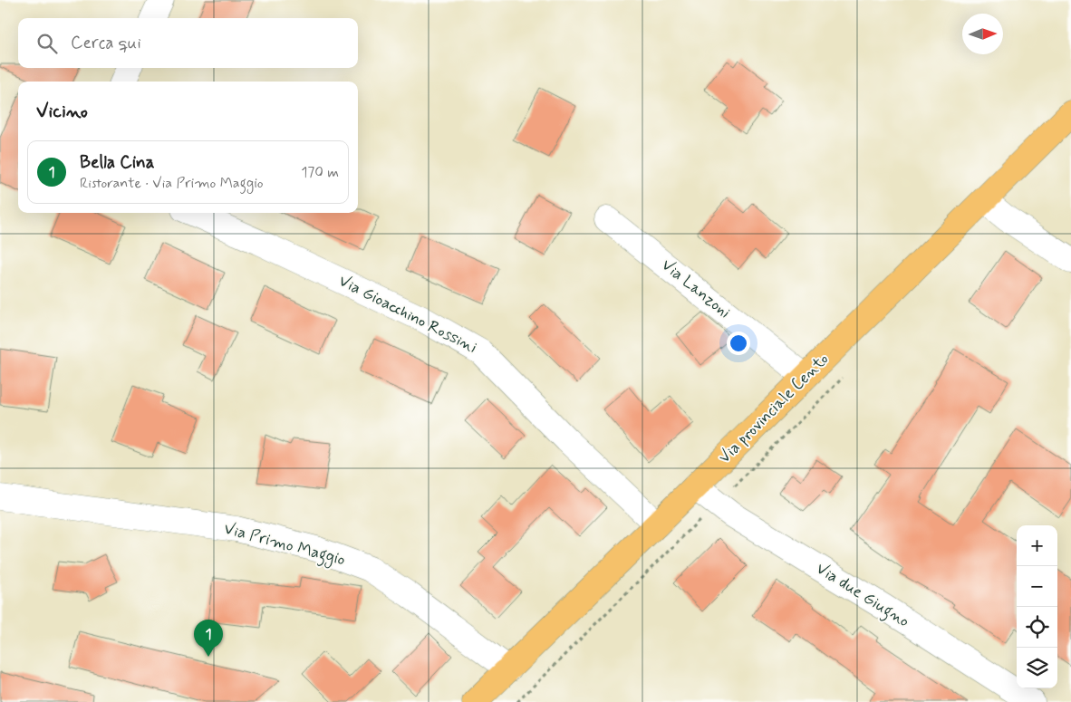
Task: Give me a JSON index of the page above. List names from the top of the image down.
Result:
{
  "streets": {
    "main road": ["Via provinciale Cento"],
    "street": [
      "Via Lanzoni",
      "Via Gioacchino Rossini",
      "Via Primo Maggio",
      "Via due Giugno"
    ]
  },
  "crossings": [
    ["Via Lanzoni", "Via provinciale Cento"],
    ["Via Gioacchino Rossini", "Via provinciale Cento"],
    ["Via provinciale Cento", "Via Primo Maggio"],
    ["Via provinciale Cento", "Via due Giugno"]
  ],
  "north": "right",
  "page": {
    "search": "Cerca qui",
    "heading": "Vicino",
    "list": [
      {
        "mark": "1",
        "name": "Bella Cina",
        "note": "Ristorante · Via Primo Maggio",
        "value": "170 m"
      }
    ],
    "map_buttons": ["+", "−"],
    "pins": "1"
  }
}
